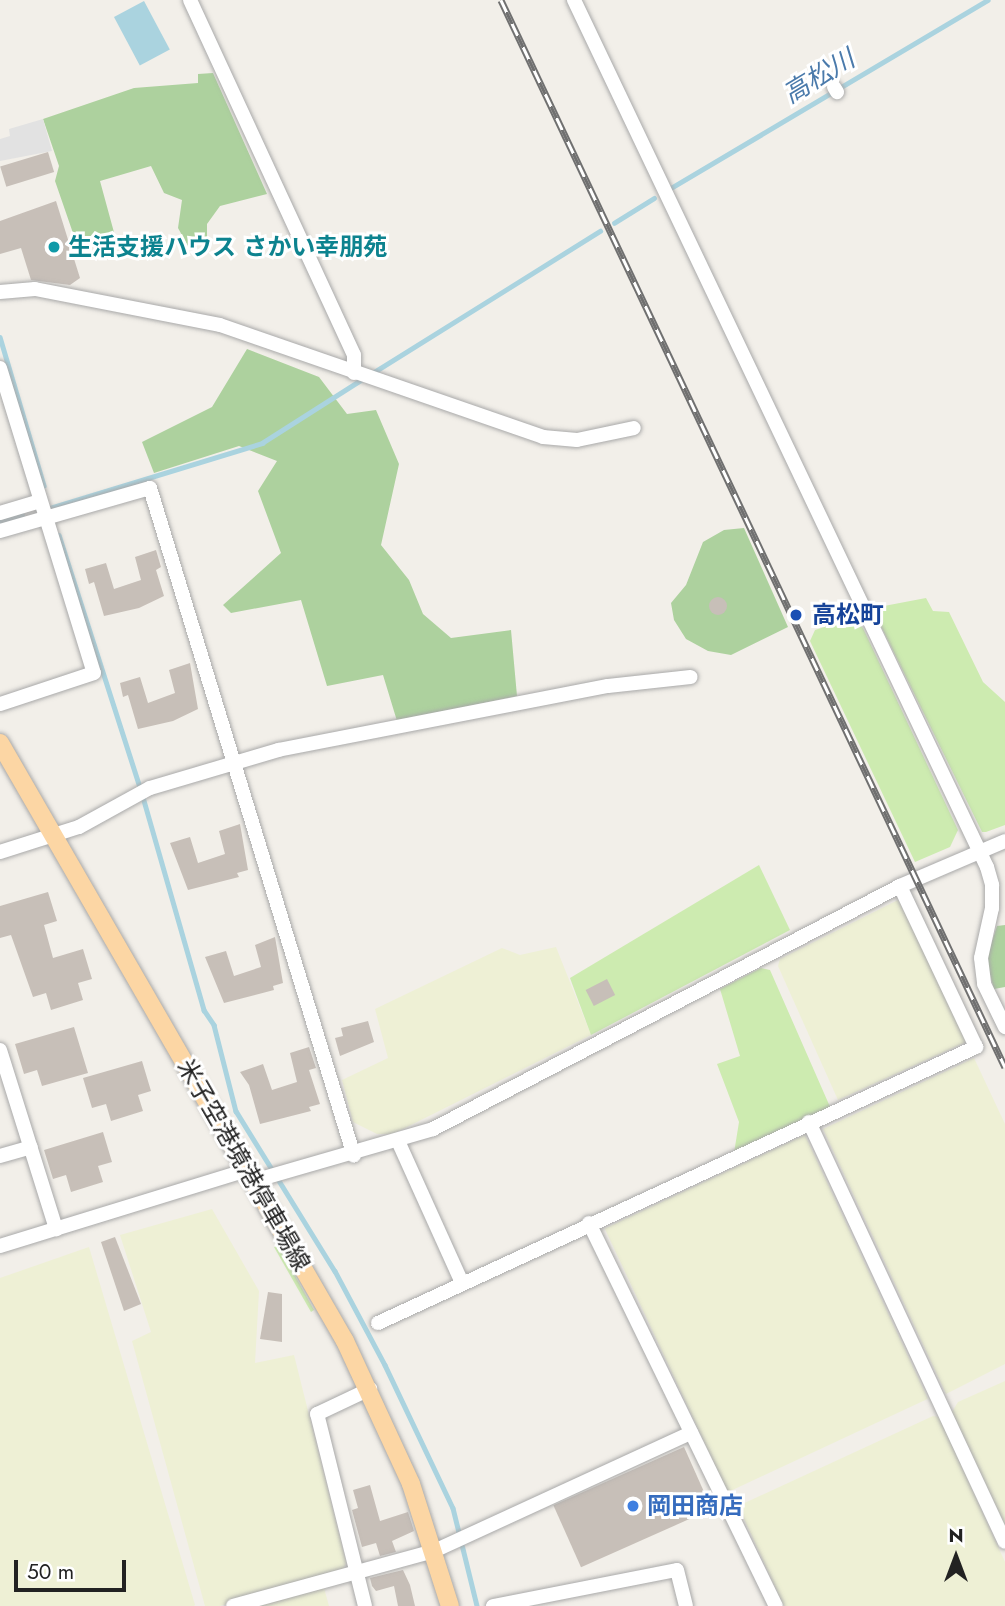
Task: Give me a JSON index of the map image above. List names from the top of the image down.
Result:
{
  "streets": {
    "main road": ["米子空港境港停車場線"]
  },
  "water": ["高松川"],
  "places": ["生活支援ハウス さかい幸朋苑", "高松町", "岡田商店"],
  "scale_bar": "50 m",
  "north": "top"
}
